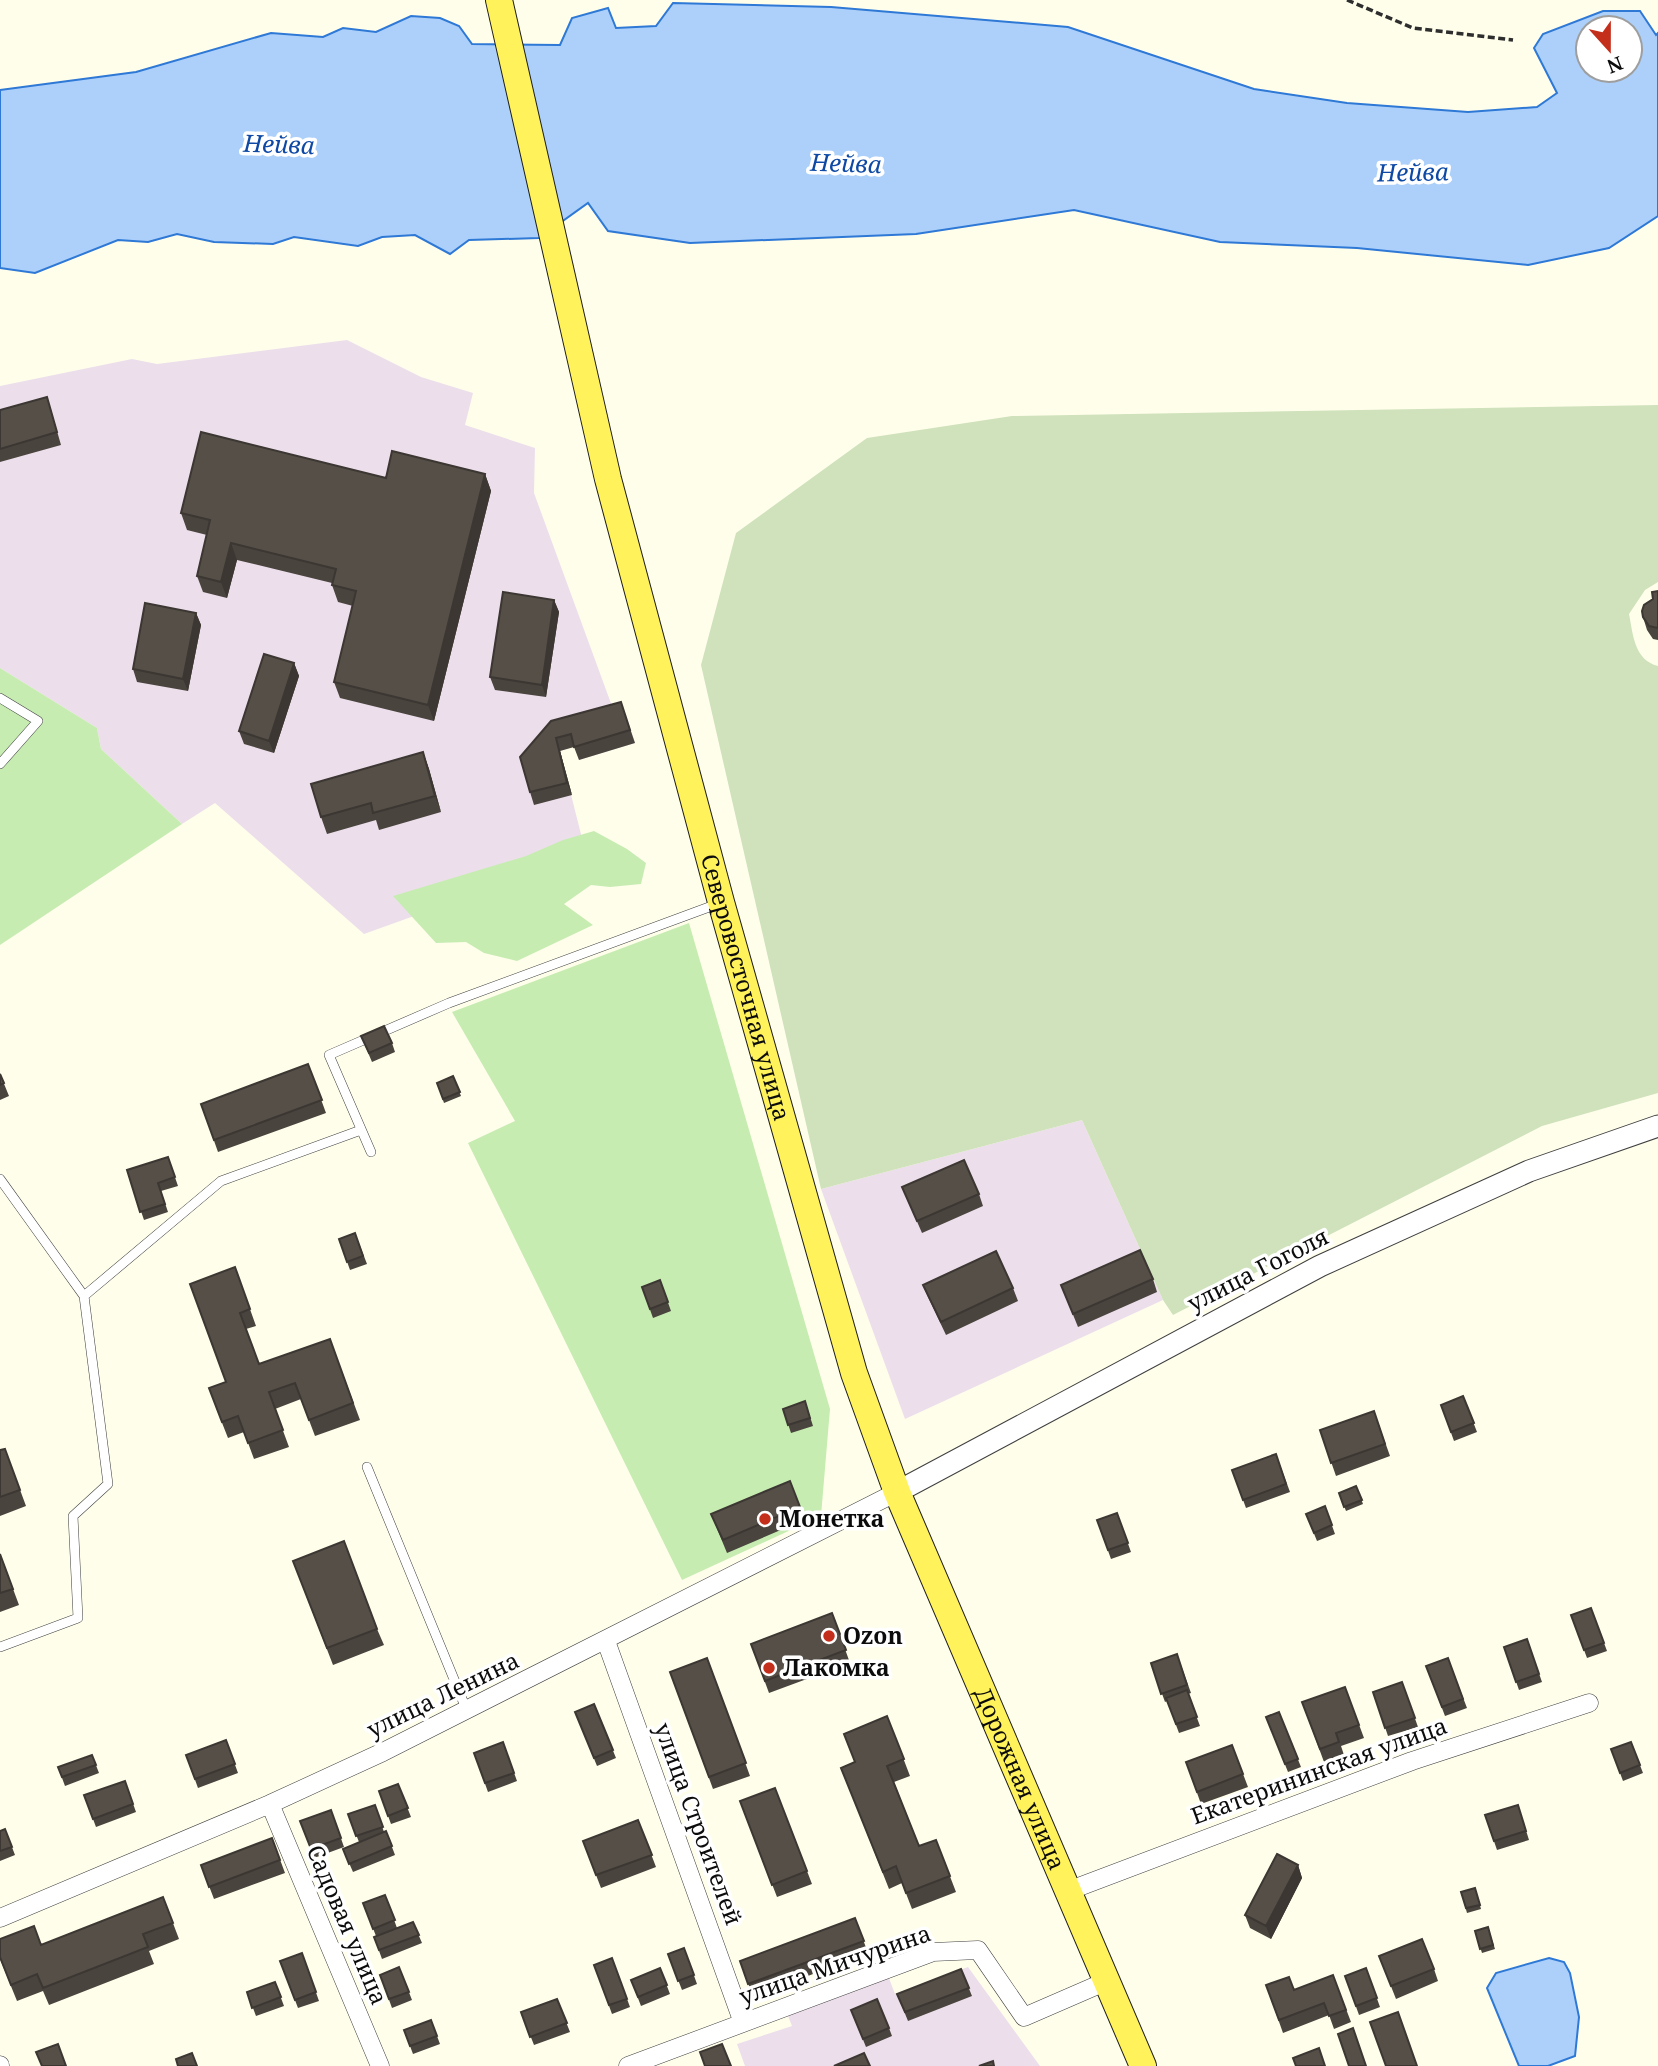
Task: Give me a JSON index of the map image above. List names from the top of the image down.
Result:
{
  "streets": {
    "main road": ["Северовосточная улица", "Дорожная улица"],
    "street": [
      "улица Гоголя",
      "улица Ленина",
      "Екатерининская улица",
      "улица Строителей",
      "Садовая улица",
      "улица Мичурина"
    ]
  },
  "crossings": [
    ["Северовосточная улица", "улица Гоголя"],
    ["Северовосточная улица", "улица Ленина"],
    ["Северовосточная улица", "Дорожная улица"],
    ["улица Гоголя", "улица Ленина"],
    ["улица Гоголя", "Дорожная улица"],
    ["улица Ленина", "Дорожная улица"],
    ["улица Ленина", "улица Строителей"],
    ["улица Ленина", "Садовая улица"],
    ["Екатерининская улица", "Дорожная улица"],
    ["Дорожная улица", "улица Мичурина"],
    ["улица Строителей", "улица Мичурина"]
  ],
  "water": ["Нейва"],
  "places": ["Монетка", "Ozon", "Лакомка"],
  "north": "bottom"
}
